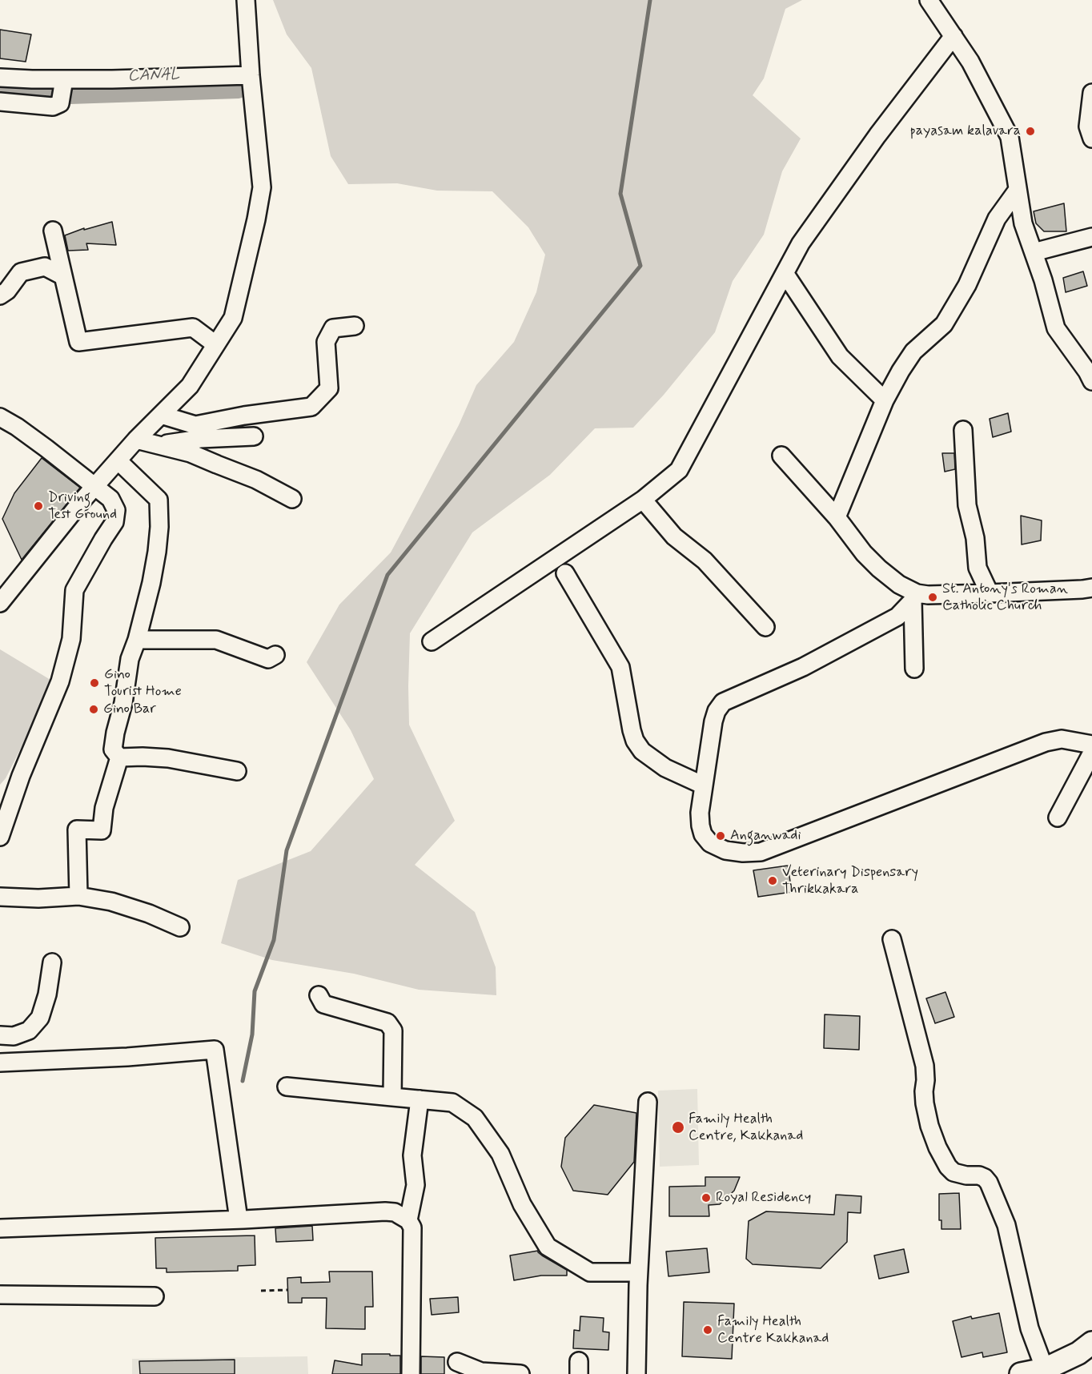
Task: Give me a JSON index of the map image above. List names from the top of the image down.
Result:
{
  "water": ["CANAL"],
  "places": [
    "payasam kalavara",
    "Driving Test Ground",
    "St. Antony's Roman Catholic Church",
    "Gino Tourist Home",
    "Gino Bar",
    "Anganwadi",
    "Veterinary Dispensary Thrikkakara",
    "Family Health Centre, Kakkanad",
    "Royal Residency",
    "Family Health Centre Kakkanad"
  ]
}
